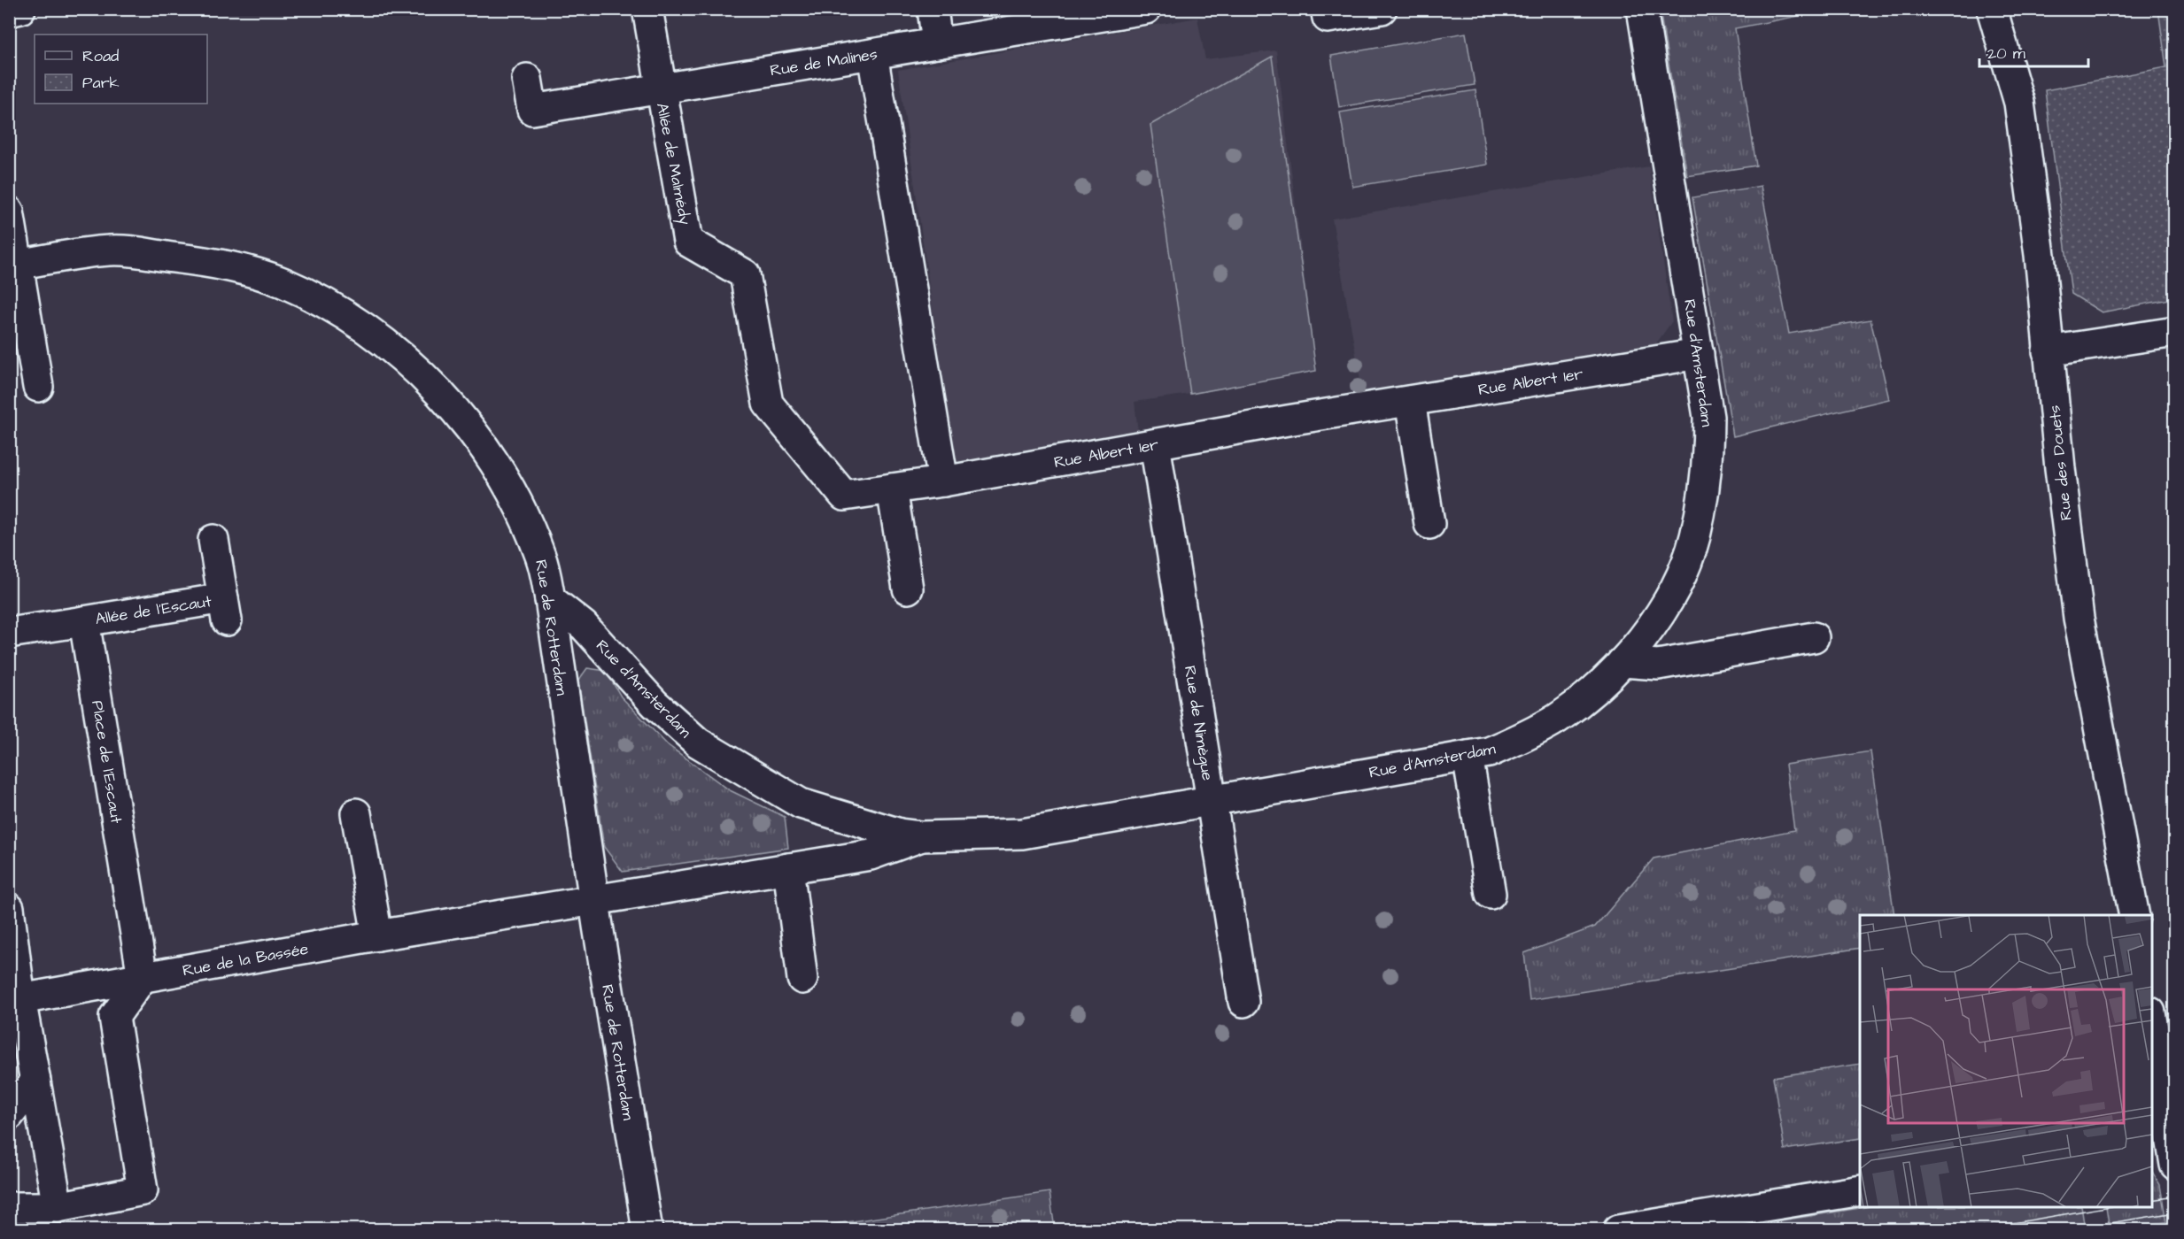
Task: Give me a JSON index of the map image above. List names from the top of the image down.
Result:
{
  "streets": {
    "street": [
      "Rue de Malines",
      "Allée de Malmédy",
      "Rue d'Amsterdam",
      "Rue Albert 1er",
      "Rue des Douets",
      "Allée de l'Escaut",
      "Rue de Rotterdam",
      "Rue de Nimègue",
      "Place de l'Escaut",
      "Rue de la Bassée"
    ]
  },
  "crossings": [
    ["Rue de Malines", "Allée de Malmédy"],
    ["Allée de Malmédy", "Rue Albert 1er"],
    ["Rue d'Amsterdam", "Rue Albert 1er"],
    ["Rue d'Amsterdam", "Rue de Rotterdam"],
    ["Rue d'Amsterdam", "Rue de Nimègue"],
    ["Rue d'Amsterdam", "Rue de la Bassée"],
    ["Rue Albert 1er", "Rue de Nimègue"],
    ["Allée de l'Escaut", "Place de l'Escaut"],
    ["Rue de Rotterdam", "Rue de la Bassée"],
    ["Place de l'Escaut", "Rue de la Bassée"]
  ],
  "legend": ["Road", "Park"],
  "scale_bar": "20 m"
}
